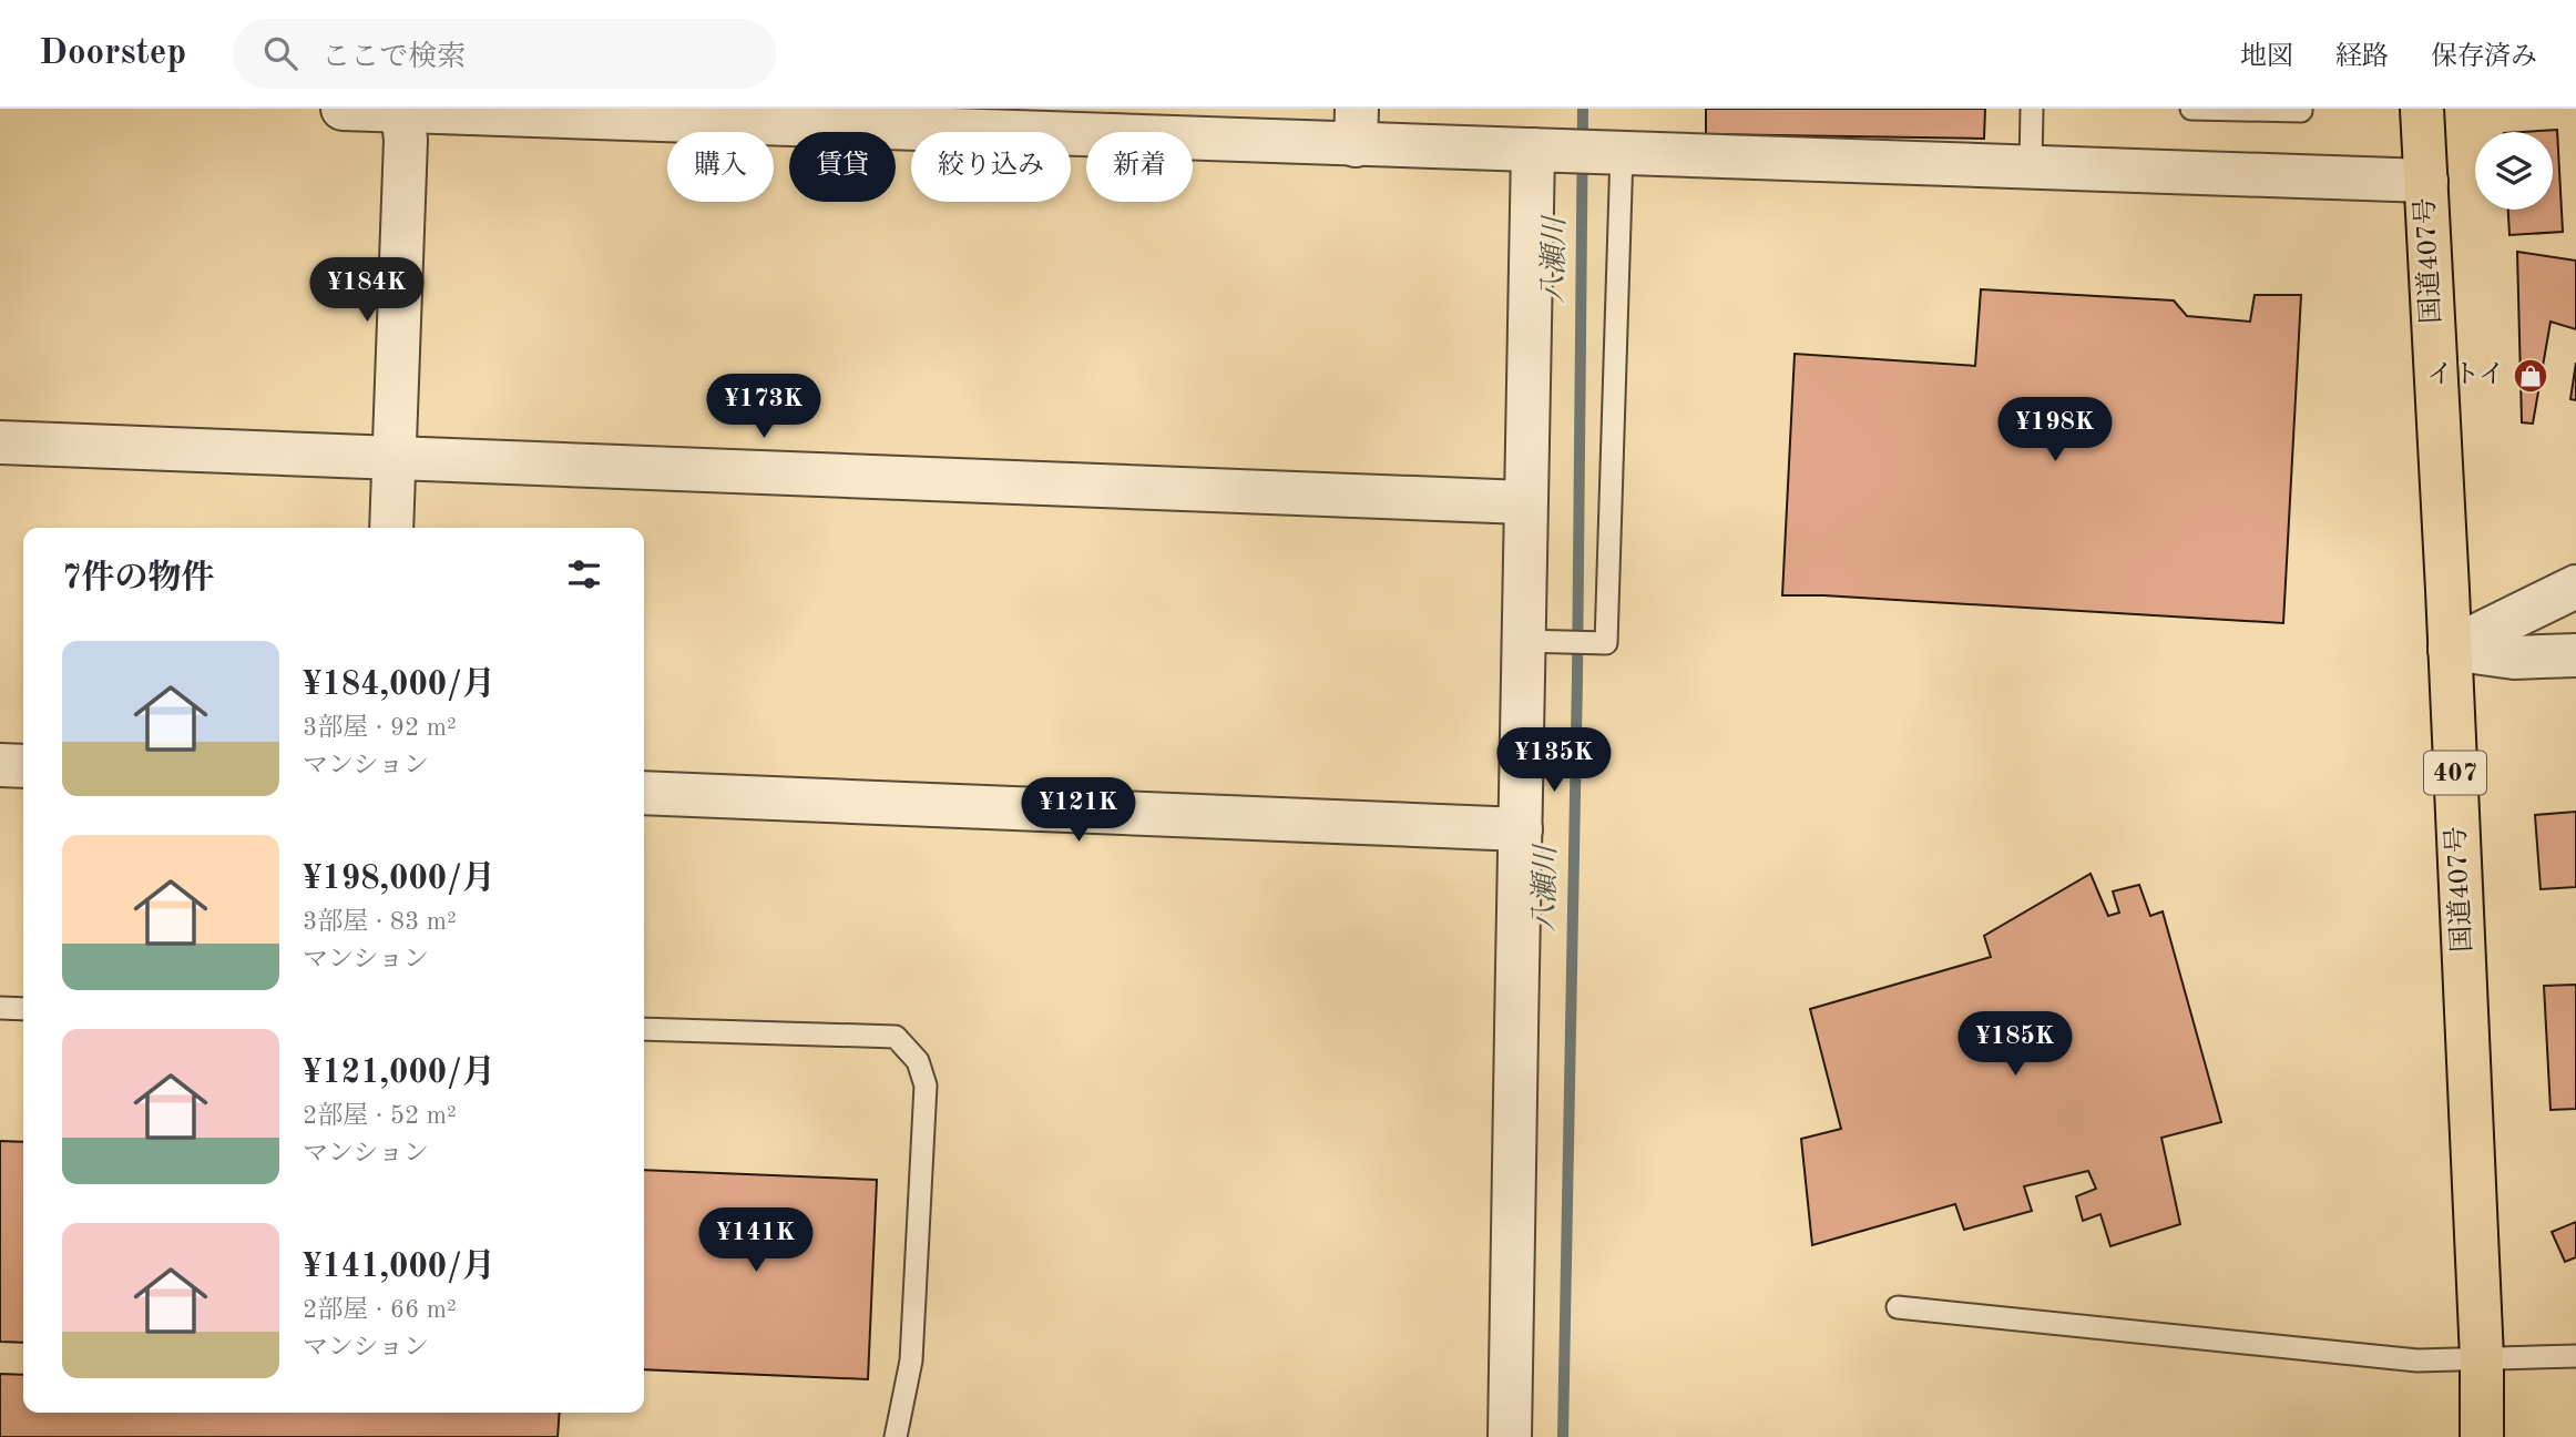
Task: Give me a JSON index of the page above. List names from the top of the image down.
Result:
{
  "streets": {
    "highway": ["国道407号", "407"]
  },
  "water": ["八瀬川"],
  "places": {
    "shop": ["イトイ"]
  },
  "page": {
    "header": "Doorstep",
    "search": "ここで検索",
    "nav": ["地図", "経路", "保存済み"],
    "chip": [
      "購入",
      "賃貸",
      "絞り込み",
      "新着"
    ],
    "price": [
      "¥184K",
      "¥173K",
      "¥198K",
      "¥135K",
      "¥121K",
      "¥185K",
      "¥141K"
    ],
    "heading": "7件の物件",
    "list": [
      {
        "name": "¥184,000/月",
        "note": "3部屋 · 92 m² · マンション"
      },
      {
        "name": "¥198,000/月",
        "note": "3部屋 · 83 m² · マンション"
      },
      {
        "name": "¥121,000/月",
        "note": "2部屋 · 52 m² · マンション"
      },
      {
        "name": "¥141,000/月",
        "note": "2部屋 · 66 m² · マンション"
      }
    ]
  }
}
